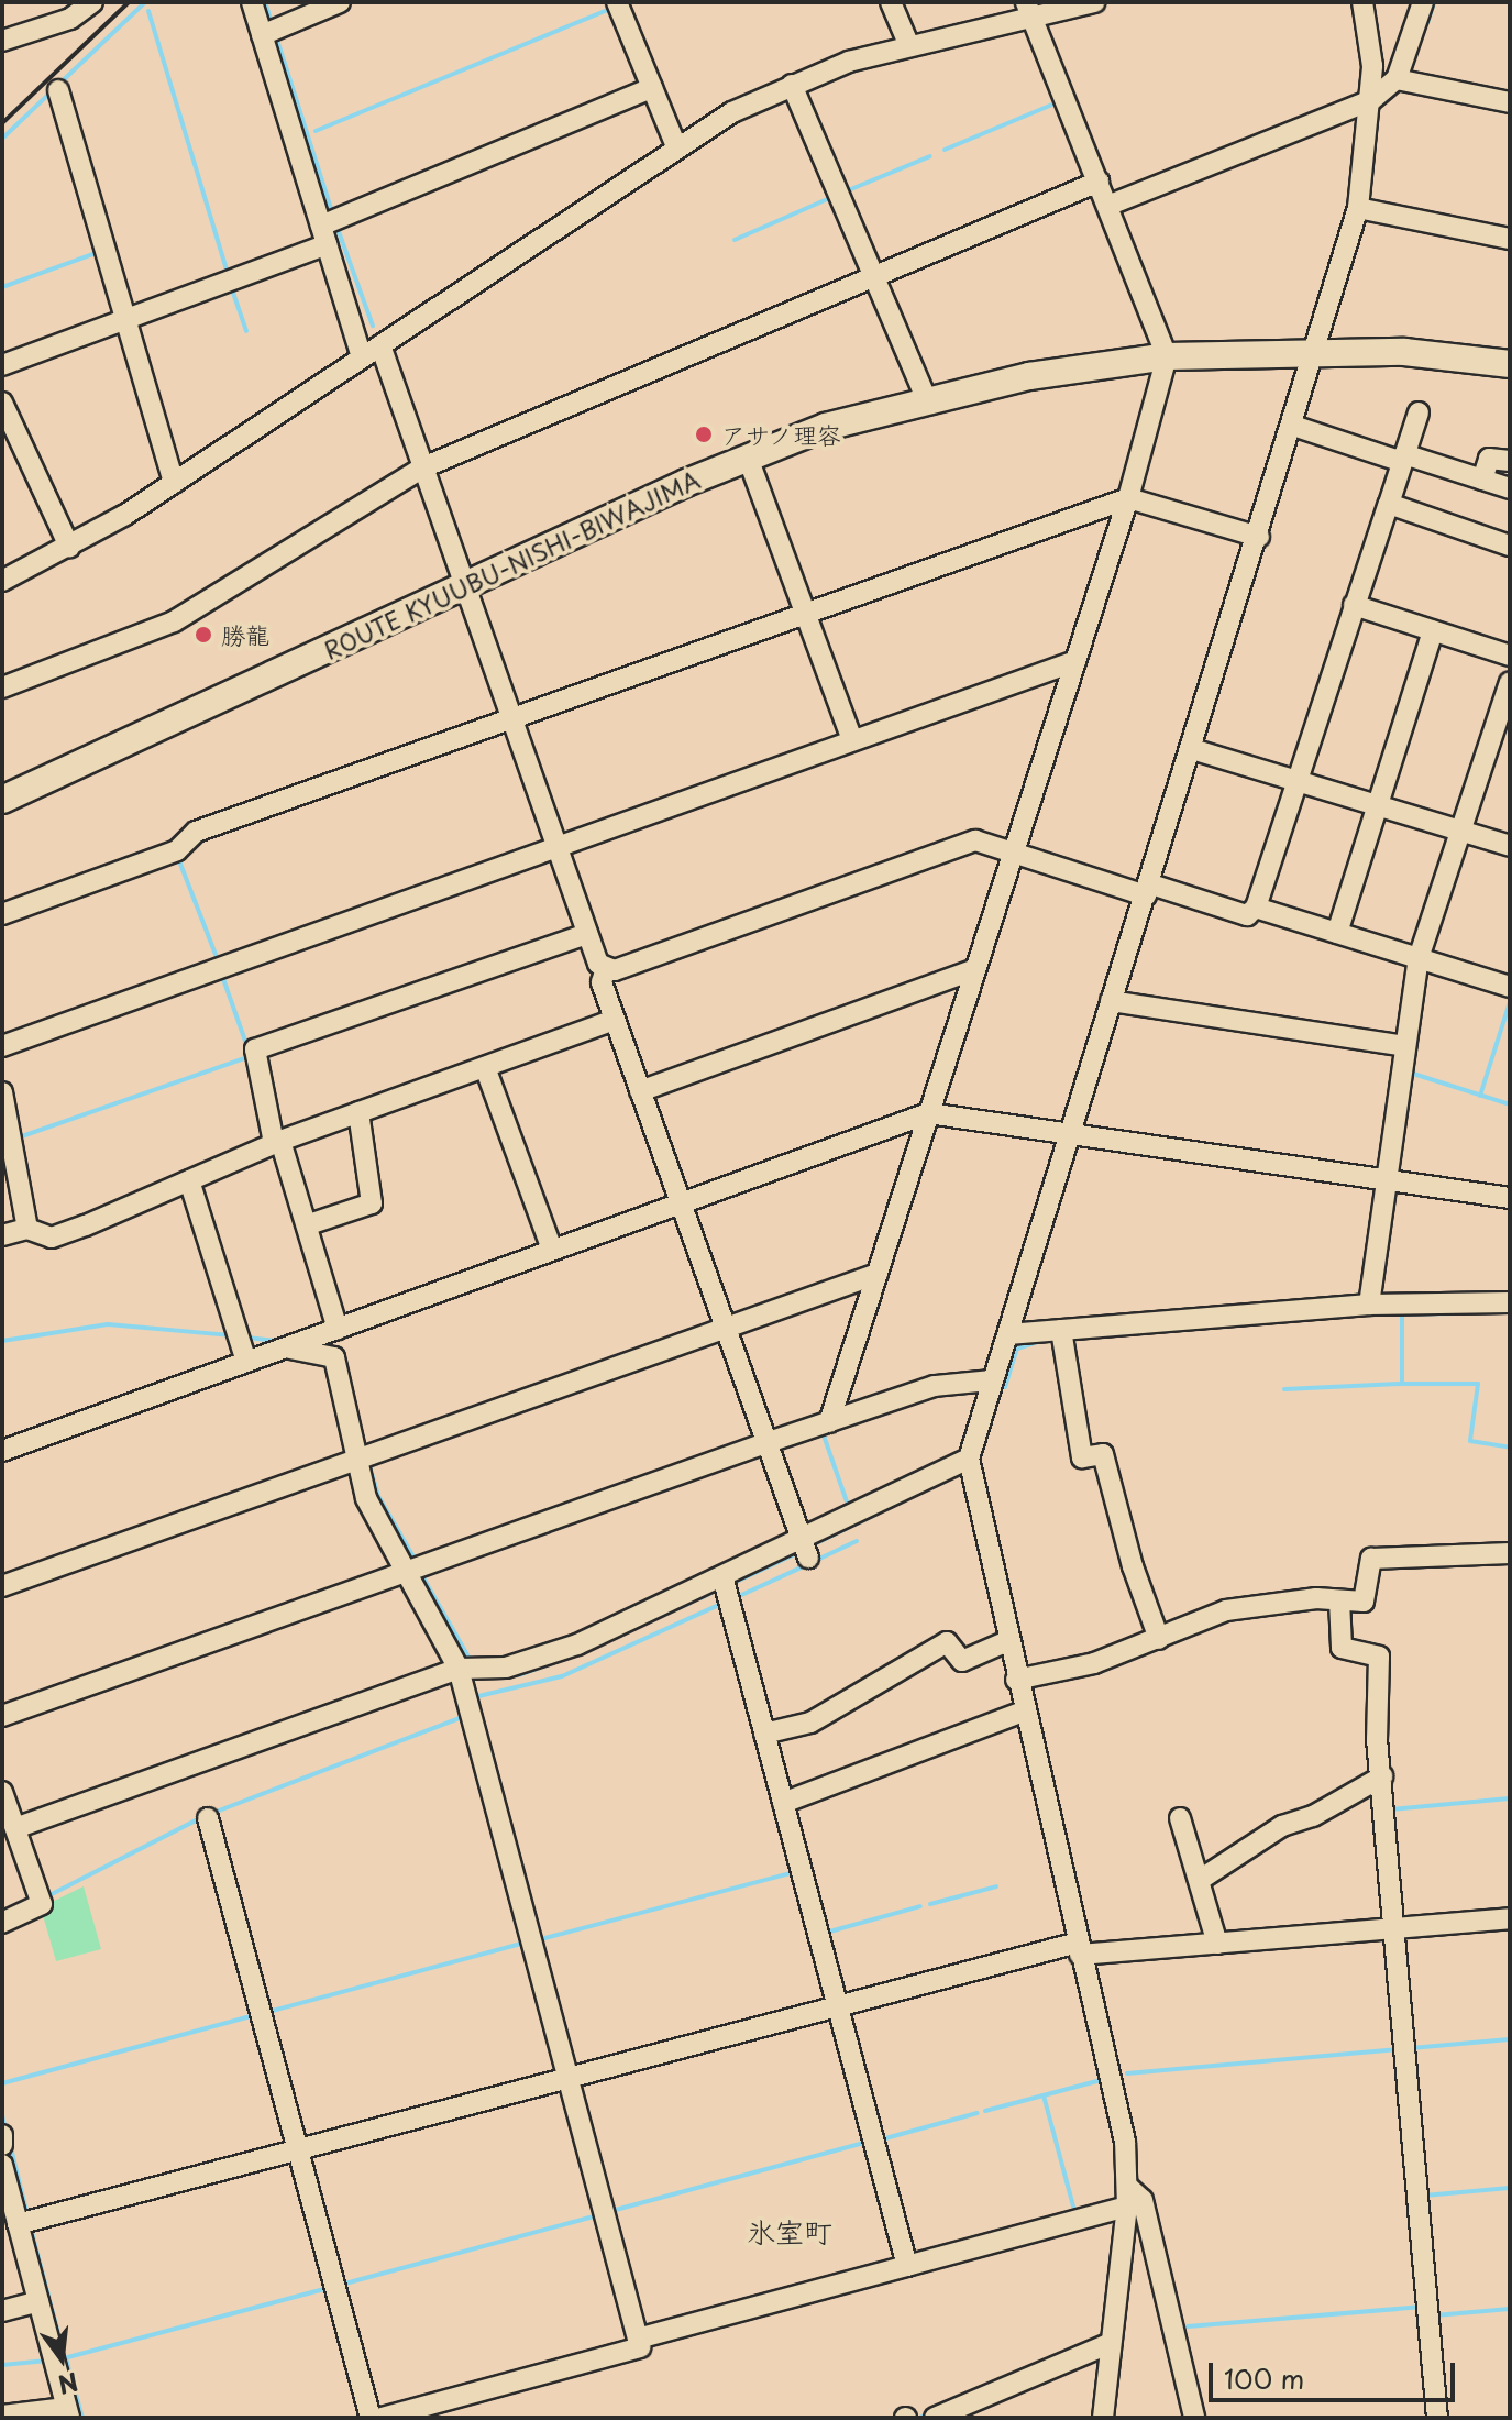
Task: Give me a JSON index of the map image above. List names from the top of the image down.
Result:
{
  "streets": {
    "main road": ["ROUTE KYUUBU-NISHI-BIWAJIMA"]
  },
  "districts": ["氷室町"],
  "places": ["アサノ理容", "勝龍"],
  "scale_bar": "100 m",
  "north": "bottom"
}
